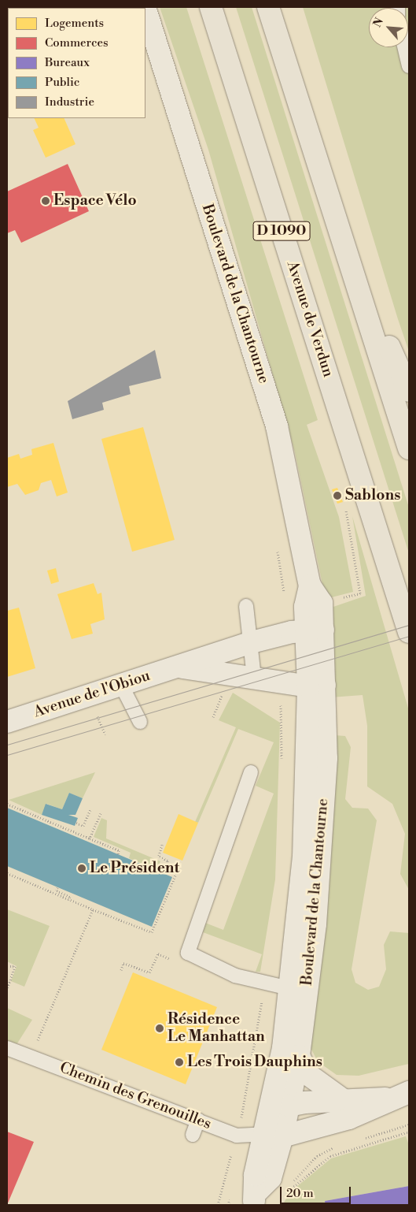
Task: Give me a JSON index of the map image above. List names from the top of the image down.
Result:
{
  "streets": {
    "main road": ["D 1090", "Avenue de Verdun"],
    "street": ["Boulevard de la Chantourne", "Avenue de l'Obiou"],
    "lane": ["Chemin des Grenouilles"]
  },
  "crossings": [
    ["Boulevard de la Chantourne", "Avenue de l'Obiou"],
    ["Boulevard de la Chantourne", "Chemin des Grenouilles"]
  ],
  "places": [
    "Espace Vélo",
    "Sablons",
    "Le Président",
    "Résidence Le Manhattan",
    "Les Trois Dauphins"
  ],
  "legend": [
    "Logements",
    "Commerces",
    "Bureaux",
    "Public",
    "Industrie"
  ],
  "scale_bar": "20 m",
  "north": "top left"
}
